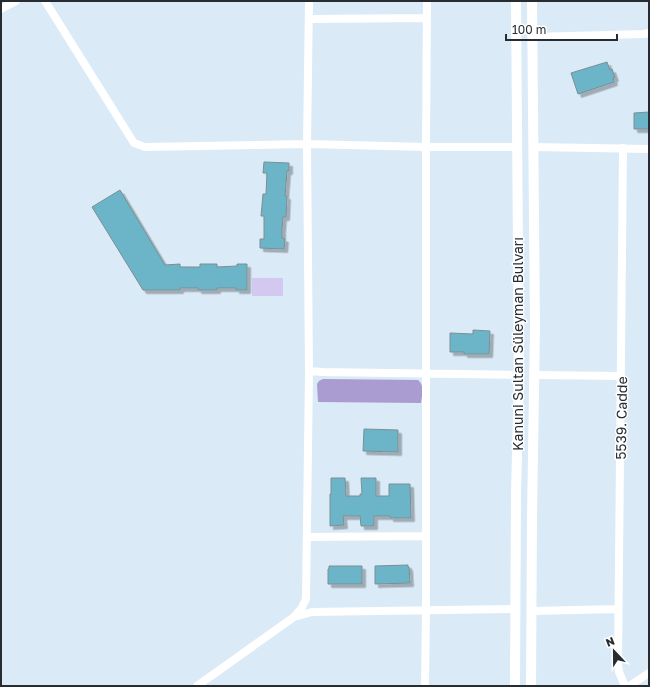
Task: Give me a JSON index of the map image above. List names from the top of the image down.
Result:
{
  "streets": {
    "main road": ["Kanuni Sultan Süleyman Bulvarı"],
    "street": ["5539. Cadde"]
  },
  "scale_bar": "100 m",
  "north": "top"
}
